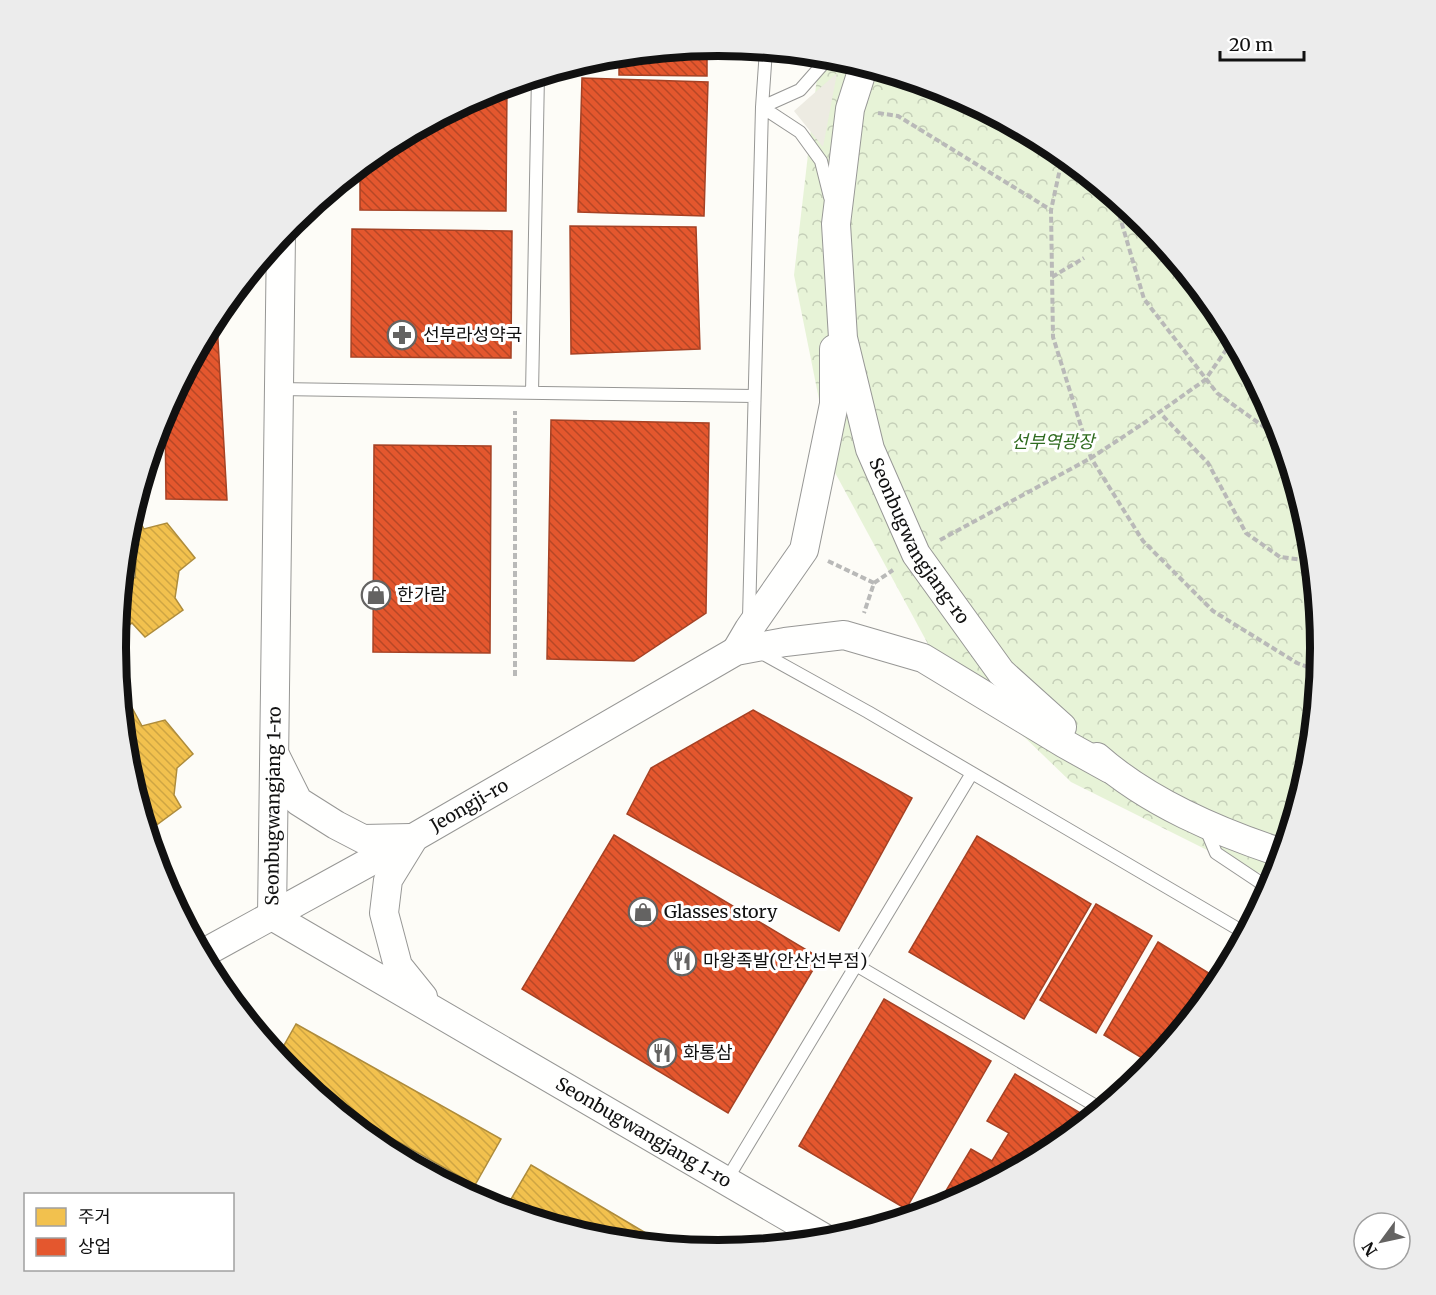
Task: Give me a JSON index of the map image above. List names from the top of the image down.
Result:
{
  "streets": {
    "street": ["Seonbugwangjang-ro", "Jeongji-ro", "Seonbugwangjang 1-ro"]
  },
  "crossings": [
    ["Jeongji-ro", "Seonbugwangjang 1-ro"]
  ],
  "parks": ["선부역광장"],
  "places": {
    "pharmacy": ["선부라성약국"],
    "shop": ["한가람", "Glasses story"],
    "restaurant": ["마왕족발(안산선부점)", "화통삼"]
  },
  "legend": ["주거", "상업"],
  "scale_bar": "20 m",
  "north": "bottom left"
}
